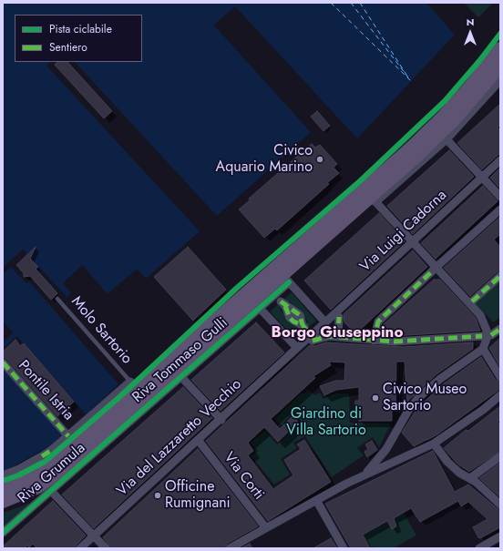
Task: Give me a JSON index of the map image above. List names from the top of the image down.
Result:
{
  "streets": {
    "main road": ["Riva Tommaso Gulli", "Riva Grumula"],
    "street": [
      "Via Luigi Cadorna",
      "Pontile Istria",
      "Via del Lazzaretto Vecchio",
      "Via Corti"
    ],
    "lane": ["Molo Sartorio"]
  },
  "crossings": [
    ["Via Luigi Cadorna", "Via del Lazzaretto Vecchio"],
    ["Molo Sartorio", "Riva Tommaso Gulli"],
    ["Riva Tommaso Gulli", "Riva Grumula"],
    ["Pontile Istria", "Riva Grumula"],
    ["Via del Lazzaretto Vecchio", "Via Corti"]
  ],
  "districts": ["Borgo Giuseppino"],
  "parks": ["Giardino di Villa Sartorio"],
  "places": ["Civico Aquario Marino", "Civico Museo Sartorio", "Officine Rumignani"],
  "legend": ["Pista ciclabile", "Sentiero"],
  "north": "top"
}
